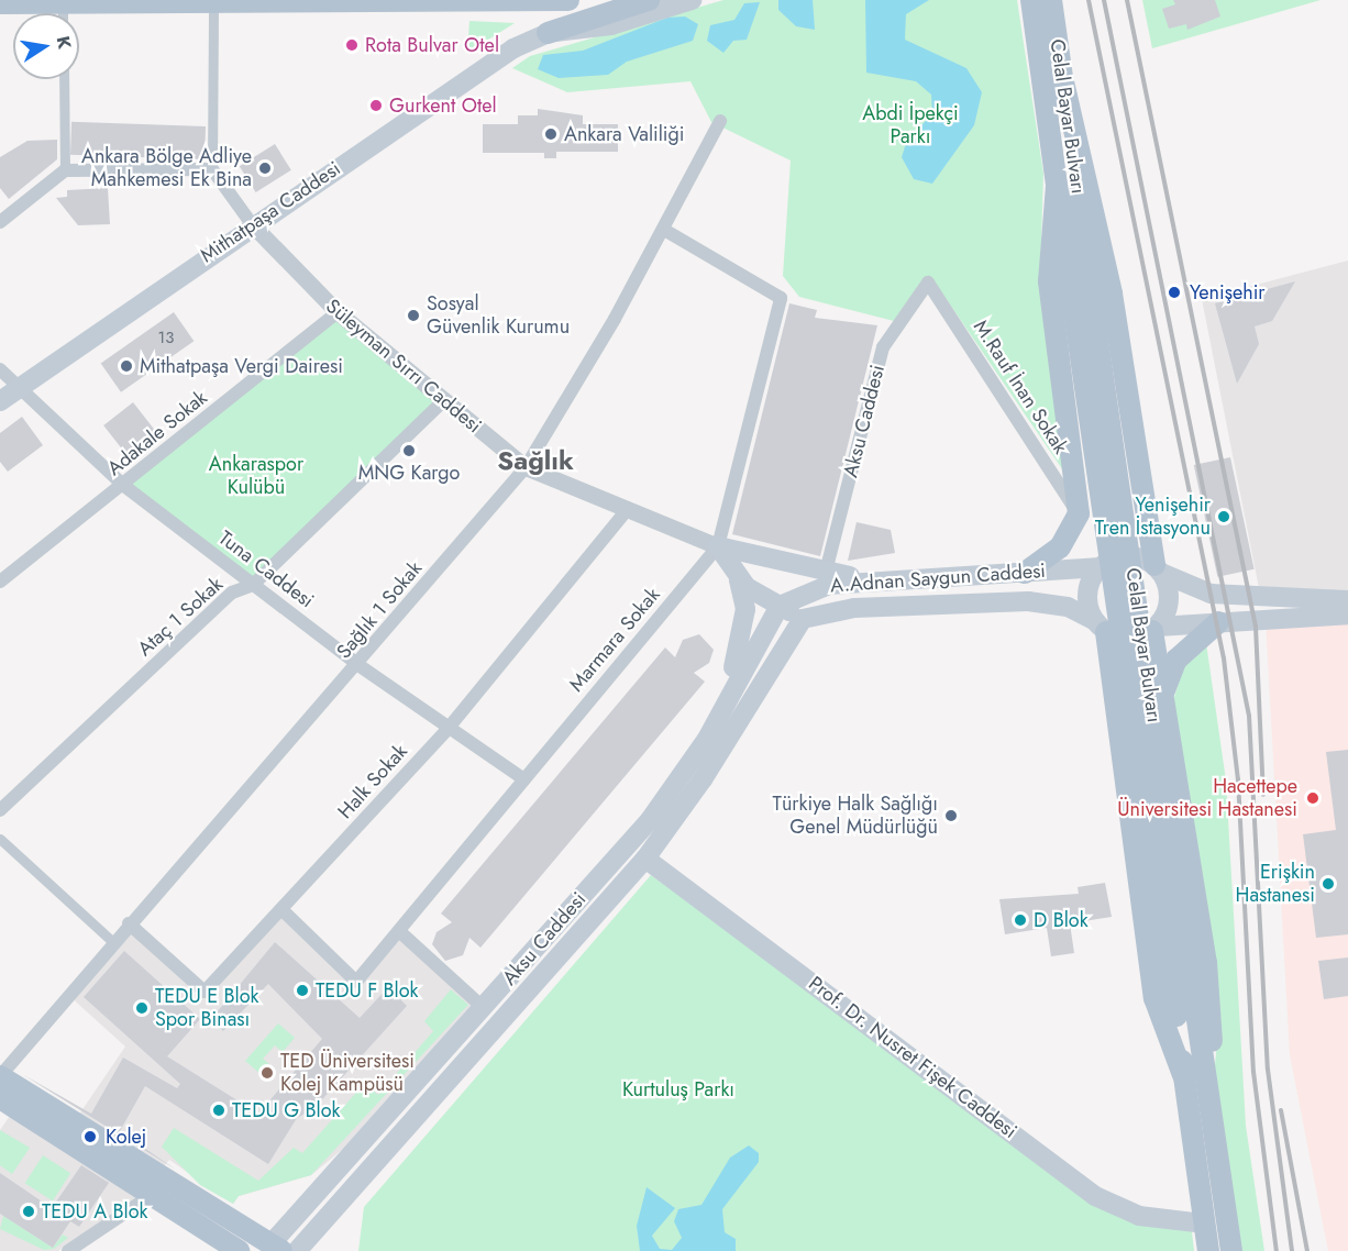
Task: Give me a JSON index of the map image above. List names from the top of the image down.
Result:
{
  "streets": {
    "main road": [
      "Celal Bayar Bulvarı",
      "Mithatpaşa Caddesi",
      "Aksu Caddesi",
      "A.Adnan Saygun Caddesi",
      "Prof. Dr. Nusret Fişek Caddesi"
    ],
    "street": [
      "Süleyman Sırrı Caddesi",
      "M.Rauf İnan Sokak",
      "Adakale Sokak",
      "Tuna Caddesi",
      "Sağlık 1 Sokak",
      "Ataç 1 Sokak",
      "Marmara Sokak",
      "Halk Sokak"
    ]
  },
  "crossings": [
    ["Mithatpaşa Caddesi", "Süleyman Sırrı Caddesi"],
    ["Mithatpaşa Caddesi", "Tuna Caddesi"],
    ["Süleyman Sırrı Caddesi", "Adakale Sokak"],
    ["Süleyman Sırrı Caddesi", "Sağlık 1 Sokak"],
    ["Süleyman Sırrı Caddesi", "Ataç 1 Sokak"],
    ["Süleyman Sırrı Caddesi", "Marmara Sokak"],
    ["Süleyman Sırrı Caddesi", "Halk Sokak"],
    ["M.Rauf İnan Sokak", "Aksu Caddesi"],
    ["Aksu Caddesi", "A.Adnan Saygun Caddesi"],
    ["Aksu Caddesi", "Prof. Dr. Nusret Fişek Caddesi"],
    ["Adakale Sokak", "Tuna Caddesi"],
    ["Tuna Caddesi", "Sağlık 1 Sokak"],
    ["Tuna Caddesi", "Ataç 1 Sokak"],
    ["Tuna Caddesi", "Marmara Sokak"],
    ["Tuna Caddesi", "Halk Sokak"],
    ["Sağlık 1 Sokak", "Marmara Sokak"],
    ["Sağlık 1 Sokak", "Halk Sokak"],
    ["Marmara Sokak", "Halk Sokak"]
  ],
  "districts": ["Sağlık"],
  "parks": ["Abdi İpekçi Parkı", "Ankaraspor Kulübü", "Kurtuluş Parkı"],
  "places": [
    "Rota Bulvar Otel",
    "Gurkent Otel",
    "Ankara Valiliği",
    "Ankara Bölge Adliye Mahkemesi Ek Bina",
    "Yenişehir",
    "Sosyal Güvenlik Kurumu",
    "Mithatpaşa Vergi Dairesi",
    "MNG Kargo",
    "Yenişehir Tren İstasyonu",
    "Hacettepe Üniversitesi Hastanesi",
    "Türkiye Halk Sağlığı Genel Müdürlüğü",
    "Erişkin Hastanesi",
    "D Blok",
    "TEDU F Blok",
    "TEDU E Blok Spor Binası",
    "TED Üniversitesi Kolej Kampüsü",
    "TEDU G Blok",
    "Kolej",
    "TEDU A Blok"
  ],
  "house_numbers": ["13"],
  "north": "right"
}
